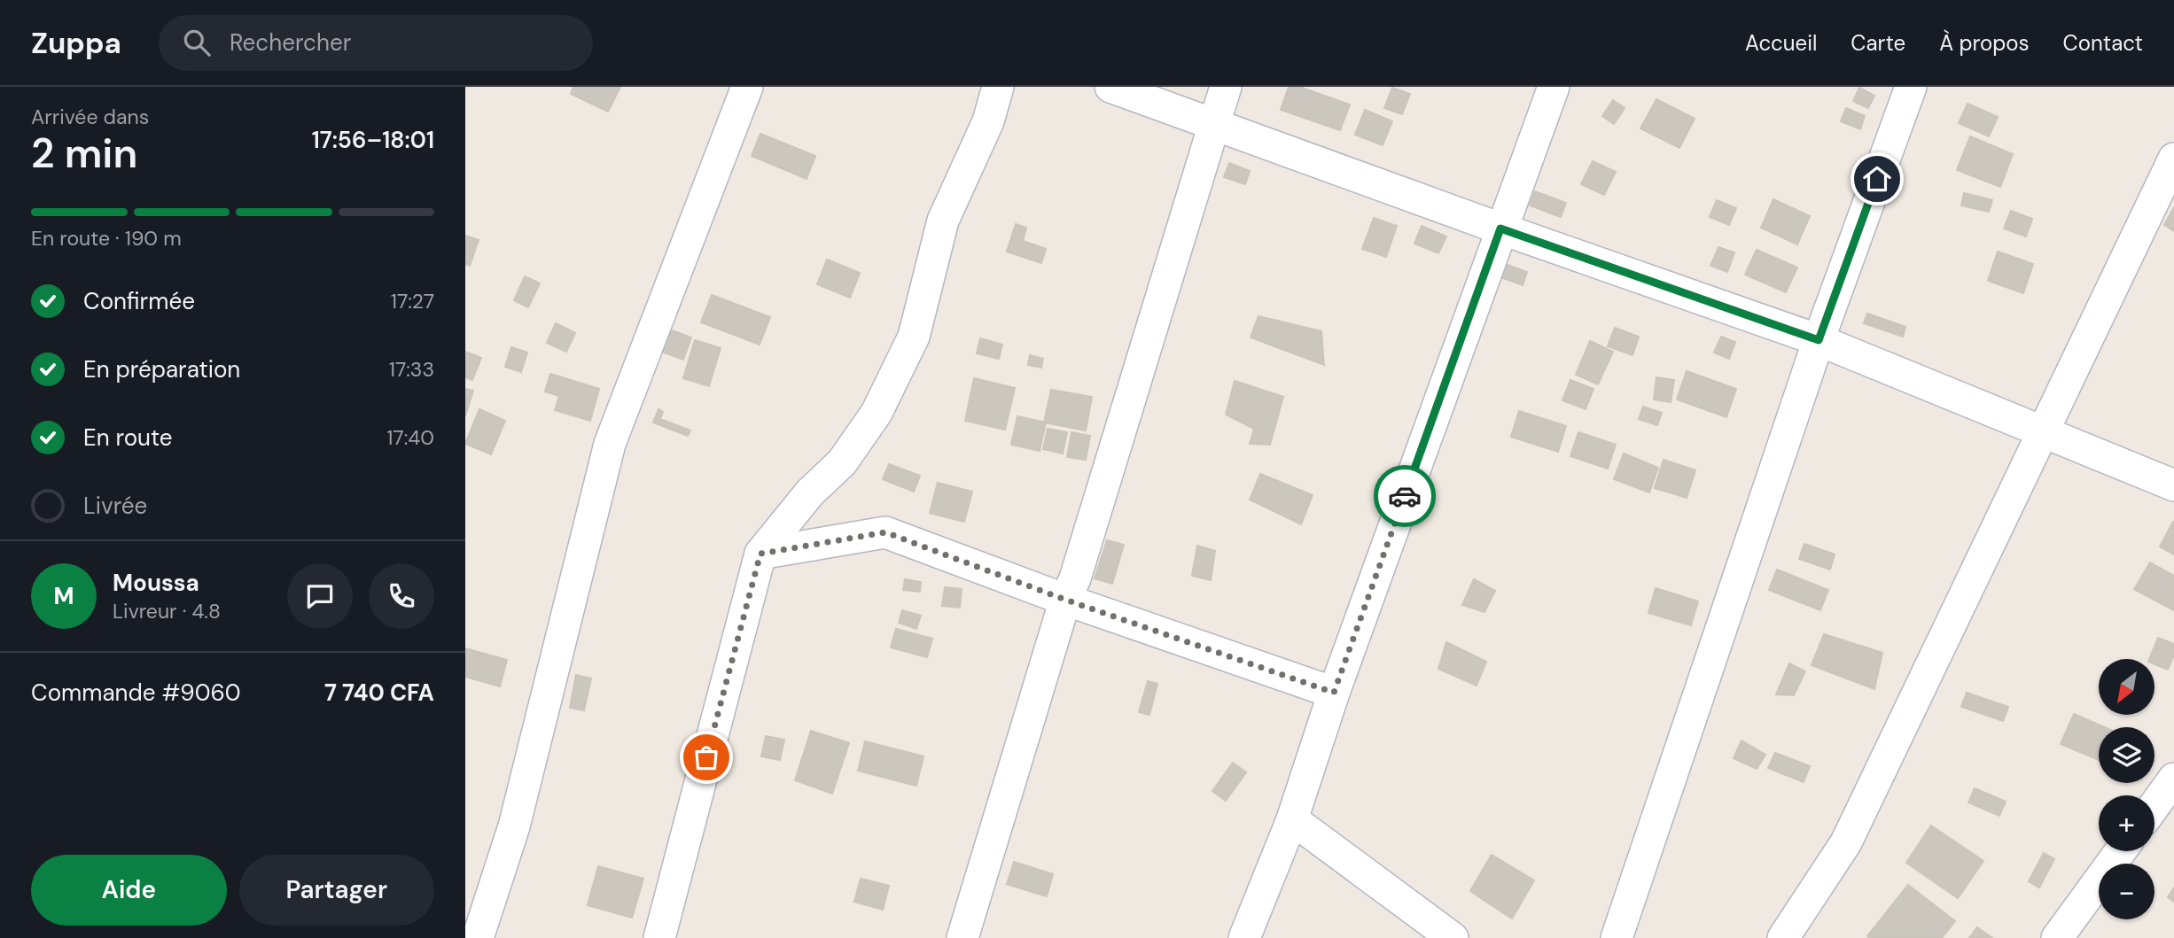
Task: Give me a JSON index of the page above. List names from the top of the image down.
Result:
{
  "north": "bottom left",
  "page": {
    "header": "Zuppa",
    "search": "Rechercher",
    "nav": [
      "Accueil",
      "Carte",
      "À propos",
      "Contact"
    ],
    "heading": ["2 min", "Arrivée dans", "17:56–18:01"],
    "panel": [
      "Moussa",
      "Livreur · 4.8",
      "Commande #9060",
      "7 740 CFA"
    ],
    "bar": "En route · 190 m",
    "list": [
      ["Confirmée", "17:27"],
      ["En préparation", "17:33"],
      ["En route", "17:40"],
      "Livrée"
    ],
    "round": "M",
    "map_buttons": ["+", "−"],
    "buttons": ["Aide", "Partager"]
  }
}
